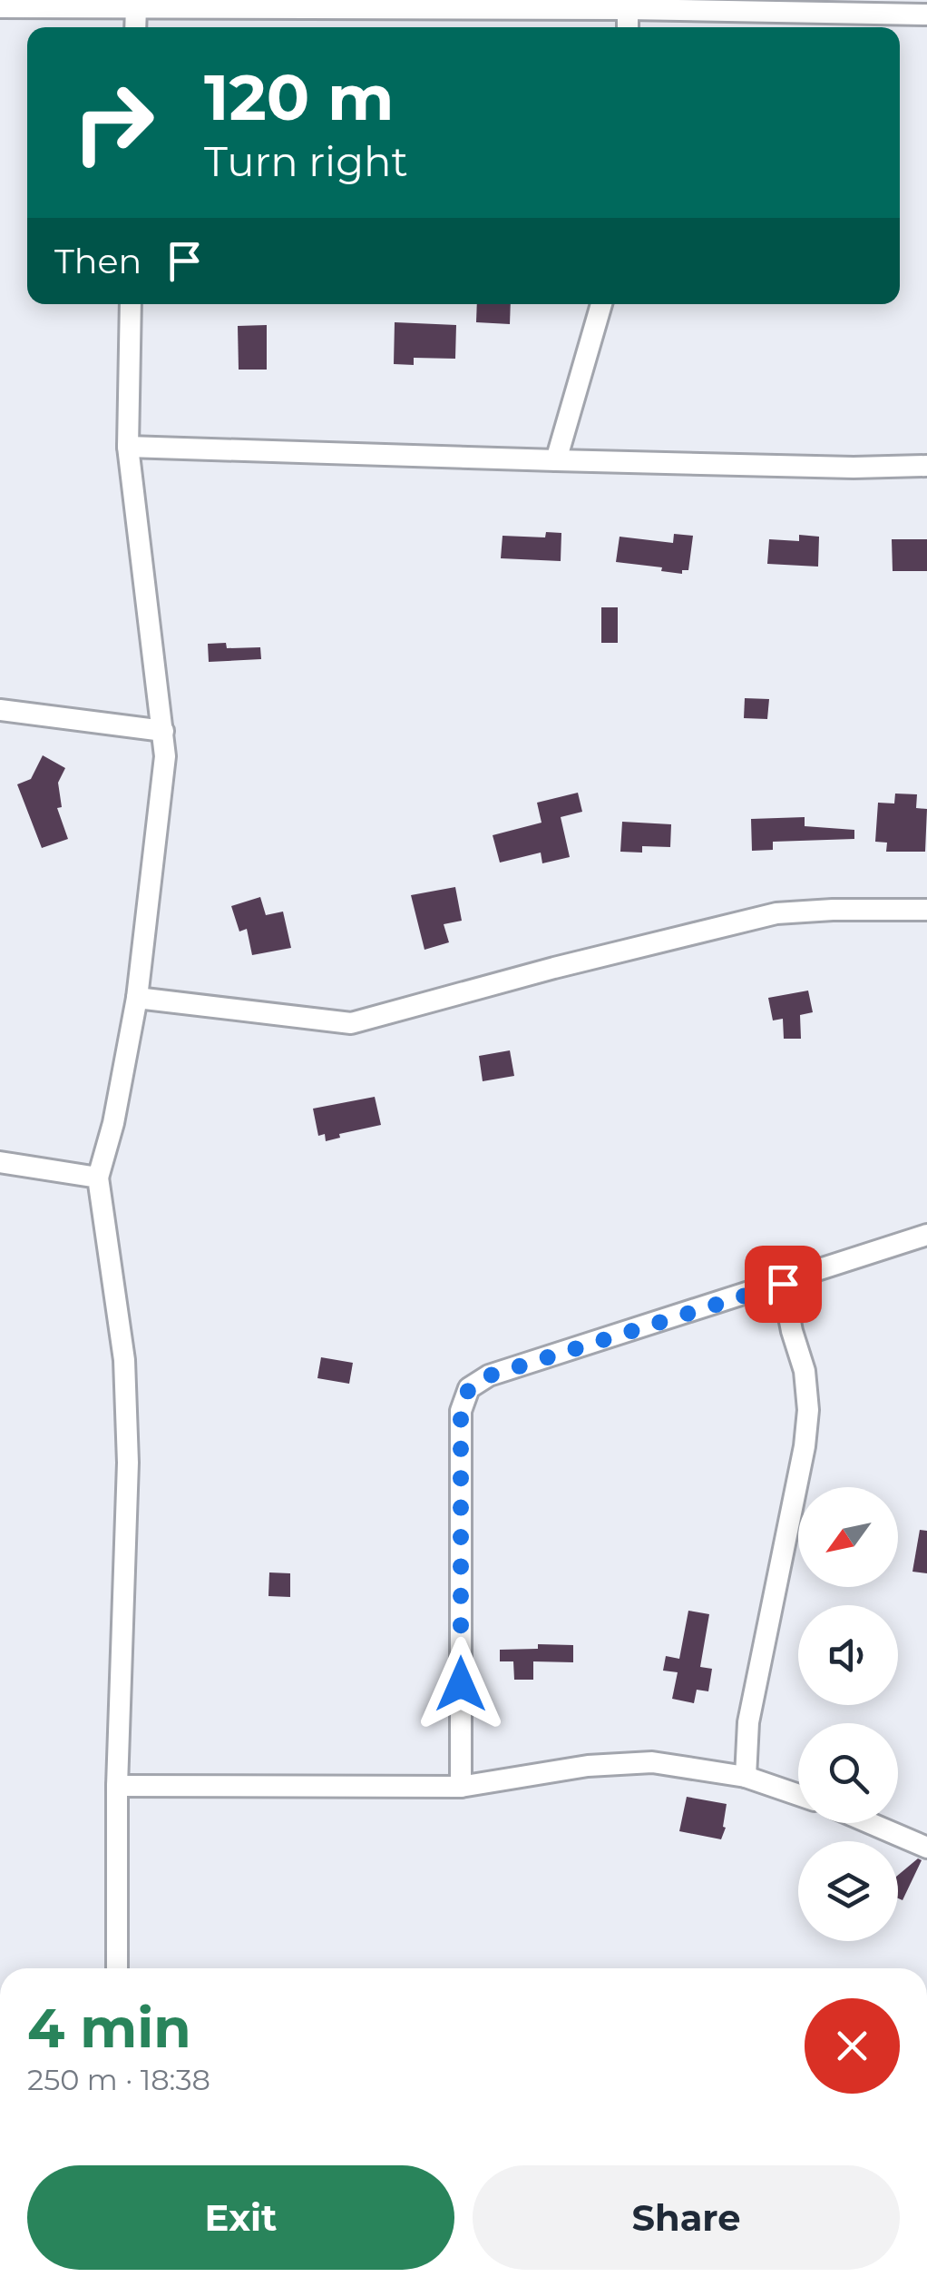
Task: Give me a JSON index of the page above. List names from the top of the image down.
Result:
{
  "north": "bottom left",
  "page": {
    "turn": ["120 m", "Turn right"],
    "then": "Then",
    "heading": ["4 min", "250 m · 18:38"],
    "buttons": ["Exit", "Share"]
  }
}
